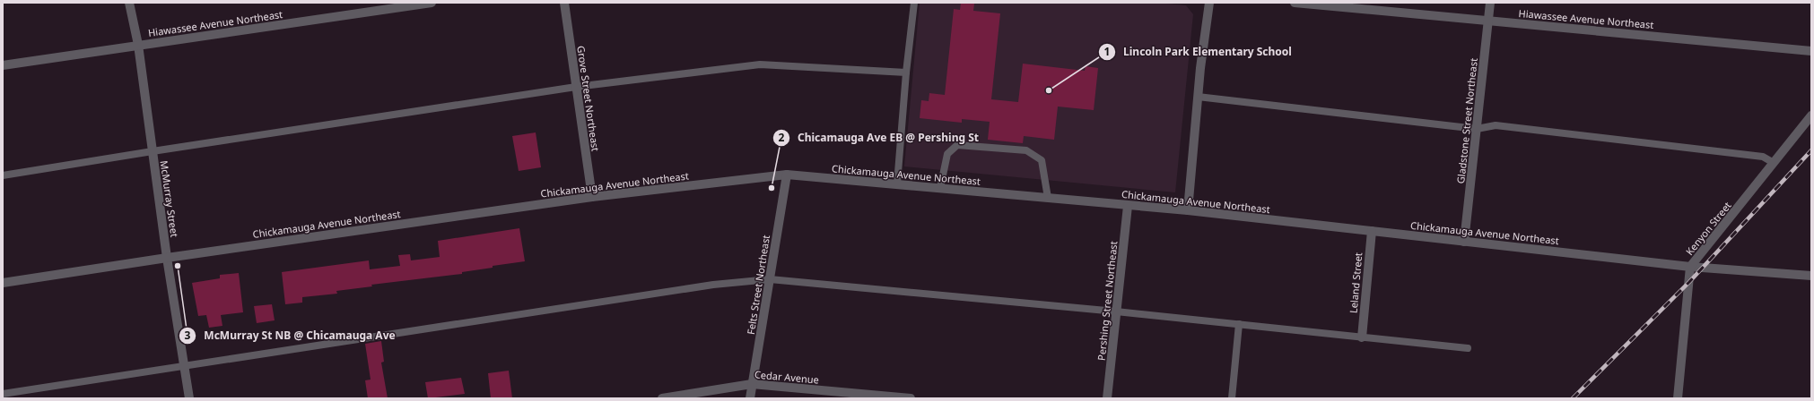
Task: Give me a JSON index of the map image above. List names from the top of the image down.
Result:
{
  "streets": {
    "street": [
      "Hiawassee Avenue Northeast",
      "Grove Street Northeast",
      "Gladstone Street Northeast",
      "Chickamauga Avenue Northeast",
      "McMurray Street",
      "Kenyon Street",
      "Leland Street",
      "Felts Street Northeast",
      "Pershing Street Northeast",
      "Cedar Avenue"
    ]
  },
  "crossings": [
    ["Hiawassee Avenue Northeast", "Gladstone Street Northeast"],
    ["Hiawassee Avenue Northeast", "McMurray Street"],
    ["Grove Street Northeast", "Chickamauga Avenue Northeast"],
    ["Gladstone Street Northeast", "Chickamauga Avenue Northeast"],
    ["Chickamauga Avenue Northeast", "McMurray Street"],
    ["Chickamauga Avenue Northeast", "Kenyon Street"],
    ["Chickamauga Avenue Northeast", "Leland Street"],
    ["Chickamauga Avenue Northeast", "Felts Street Northeast"],
    ["Chickamauga Avenue Northeast", "Pershing Street Northeast"],
    ["Felts Street Northeast", "Cedar Avenue"]
  ],
  "places": ["Lincoln Park Elementary School", "Chicamauga Ave EB @ Pershing St", "McMurray St NB @ Chicamauga Ave"]
}
